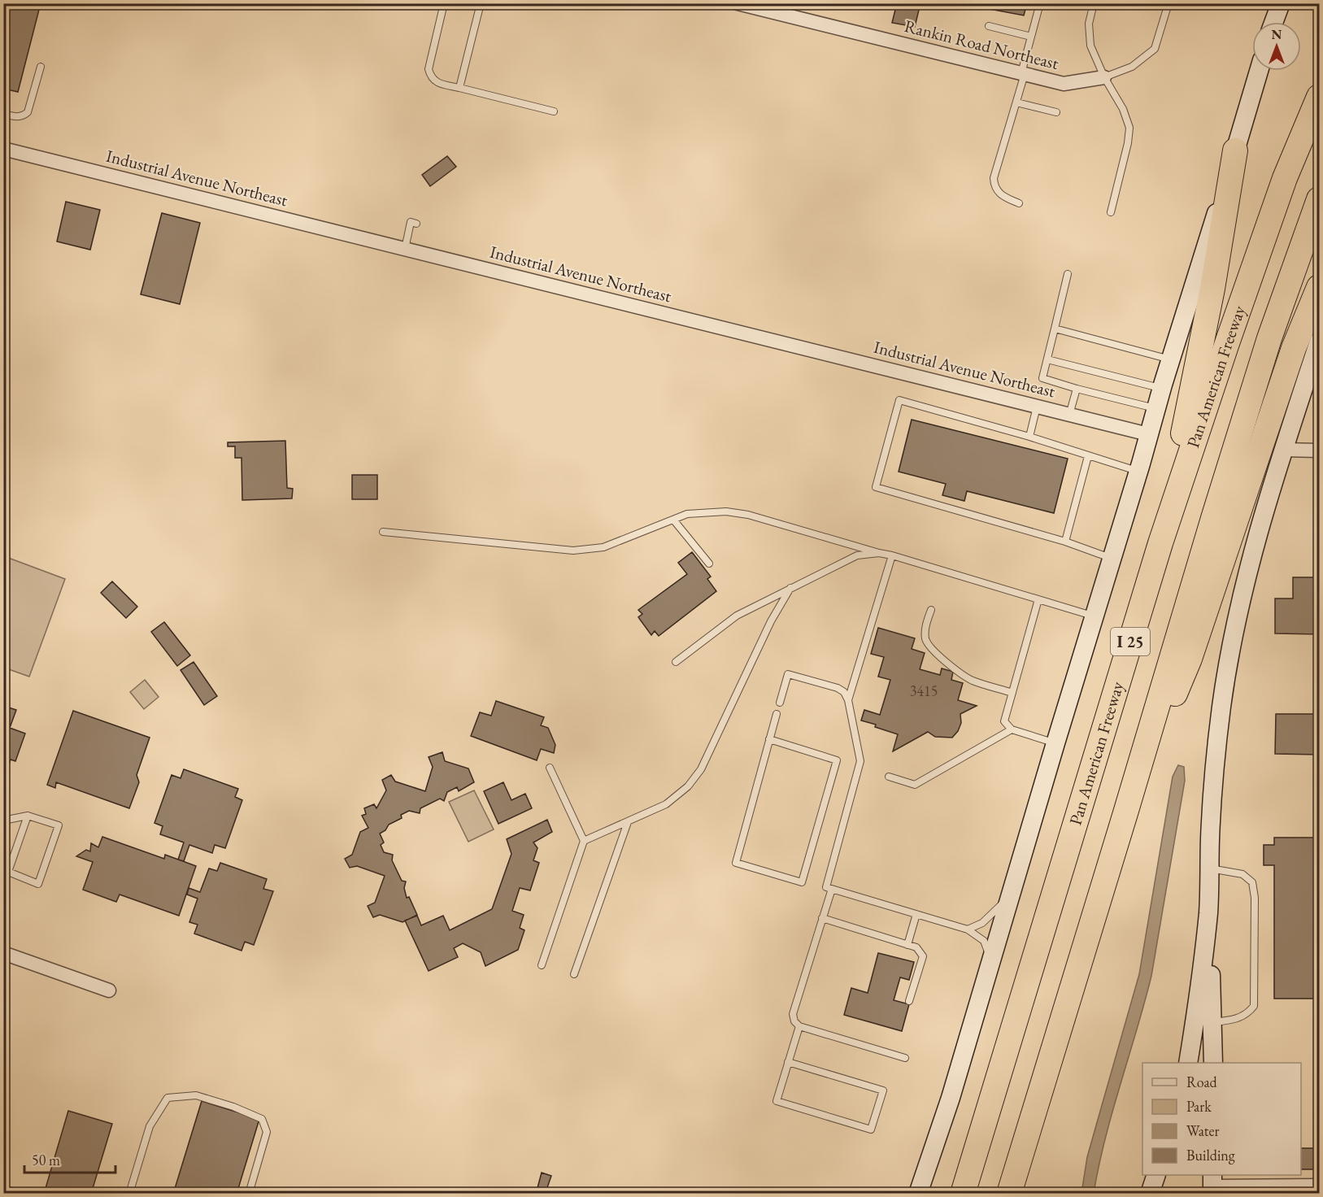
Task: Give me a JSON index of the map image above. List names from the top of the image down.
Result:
{
  "streets": {
    "highway": ["Pan American Freeway", "I 25"],
    "street": ["Rankin Road Northeast", "Industrial Avenue Northeast"]
  },
  "house_numbers": ["3415"],
  "legend": [
    "Road",
    "Park",
    "Water",
    "Building"
  ],
  "scale_bar": "50 m",
  "north": "top"
}
